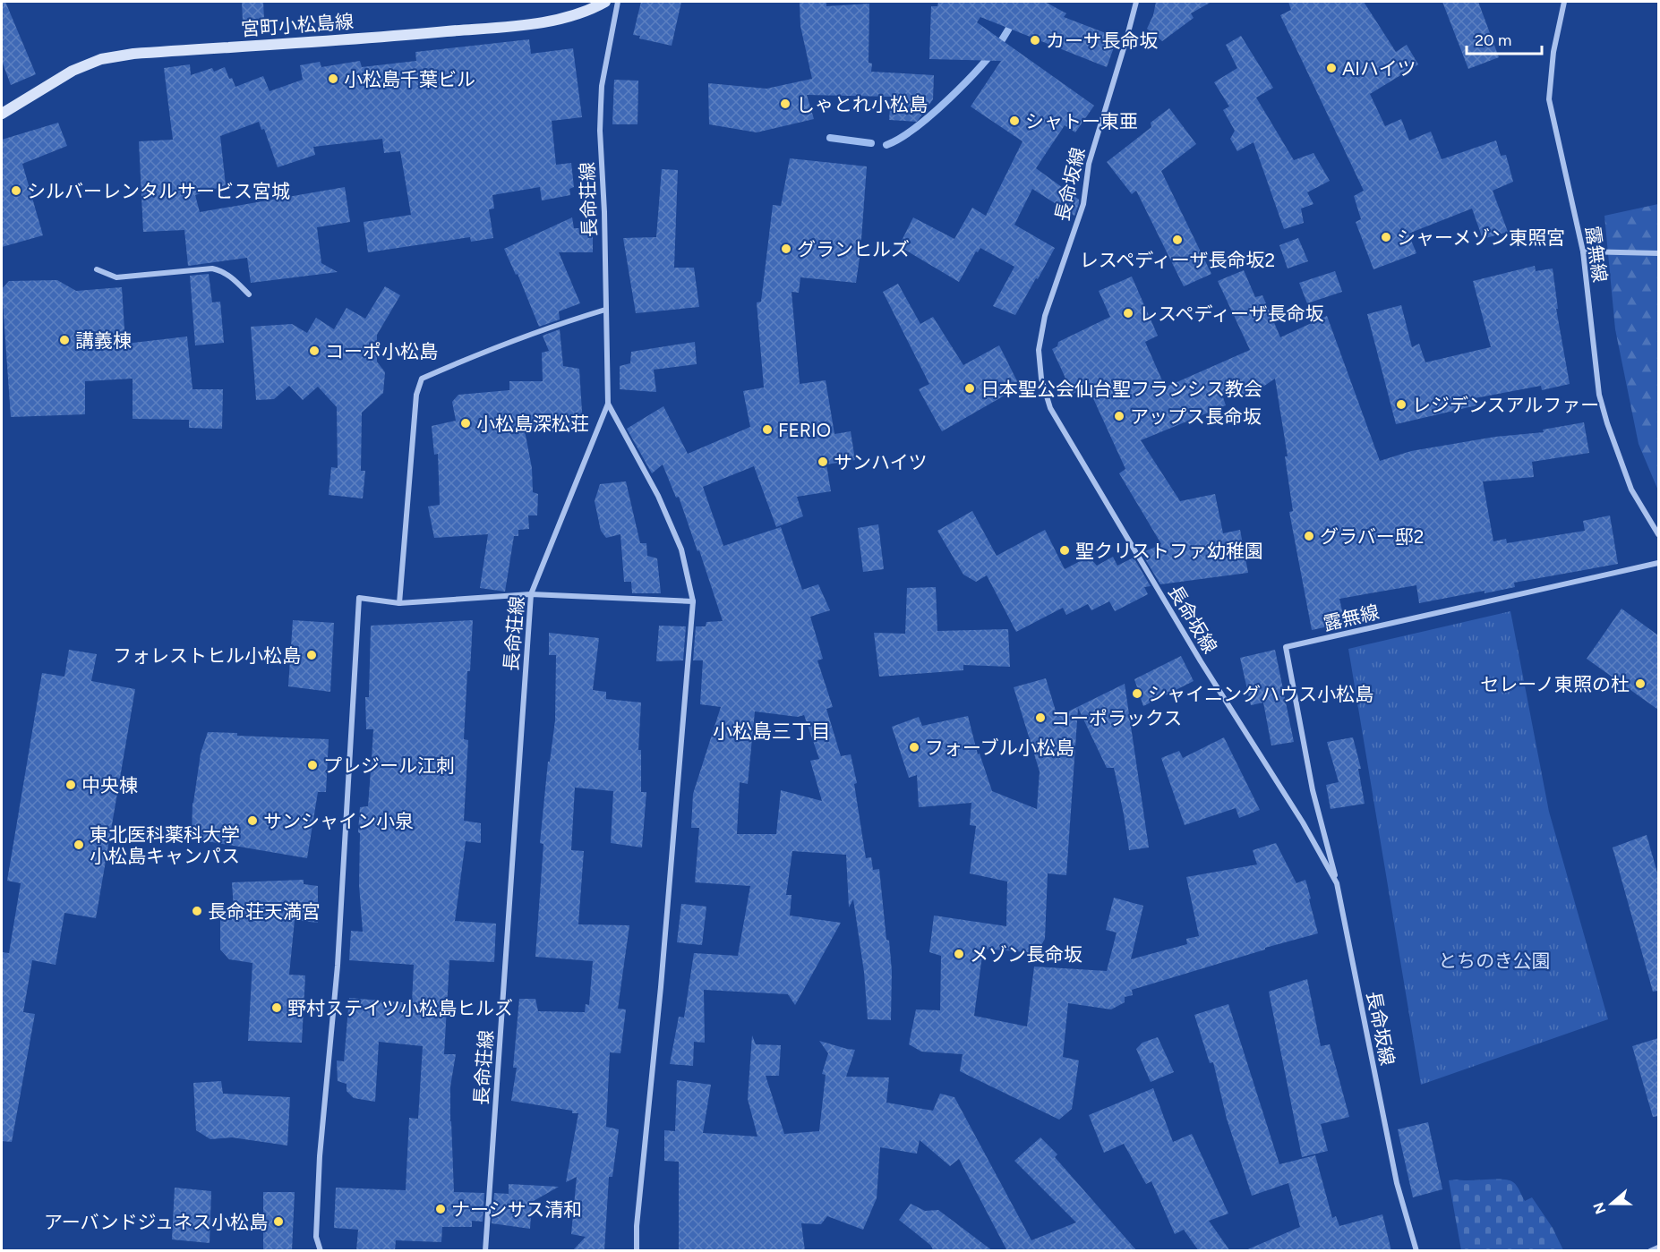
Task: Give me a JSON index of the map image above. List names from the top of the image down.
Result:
{
  "streets": {
    "street": [
      "宮町小松島線",
      "長命坂線",
      "長命荘線",
      "露無線"
    ]
  },
  "crossings": [
    ["長命坂線", "露無線"]
  ],
  "districts": ["小松島三丁目"],
  "parks": ["とちのき公園"],
  "places": [
    "カーサ長命坂",
    "AIハイツ",
    "小松島千葉ビル",
    "しゃとれ小松島",
    "シャトー東亜",
    "シルバーレンタルサービス宮城",
    "シャーメゾン東照宮",
    "レスペディーザ長命坂2",
    "グランヒルズ",
    "レスペディーザ長命坂",
    "講義棟",
    "コーポ小松島",
    "日本聖公会仙台聖フランシス教会",
    "レジデンスアルファー",
    "アップス長命坂",
    "小松島深松荘",
    "FERIO",
    "サンハイツ",
    "グラバー邸2",
    "聖クリストファ幼稚園",
    "フォレストヒル小松島",
    "セレーノ東照の杜",
    "シャイニングハウス小松島",
    "コーポラックス",
    "フォーブル小松島",
    "プレジール江刺",
    "中央棟",
    "サンシャイン小泉",
    "東北医科薬科大学 小松島キャンパス",
    "長命荘天満宮",
    "メゾン長命坂",
    "野村ステイツ小松島ヒルズ",
    "ナーシサス清和",
    "アーバンドジュネス小松島"
  ],
  "scale_bar": "20 m",
  "north": "left"
}
